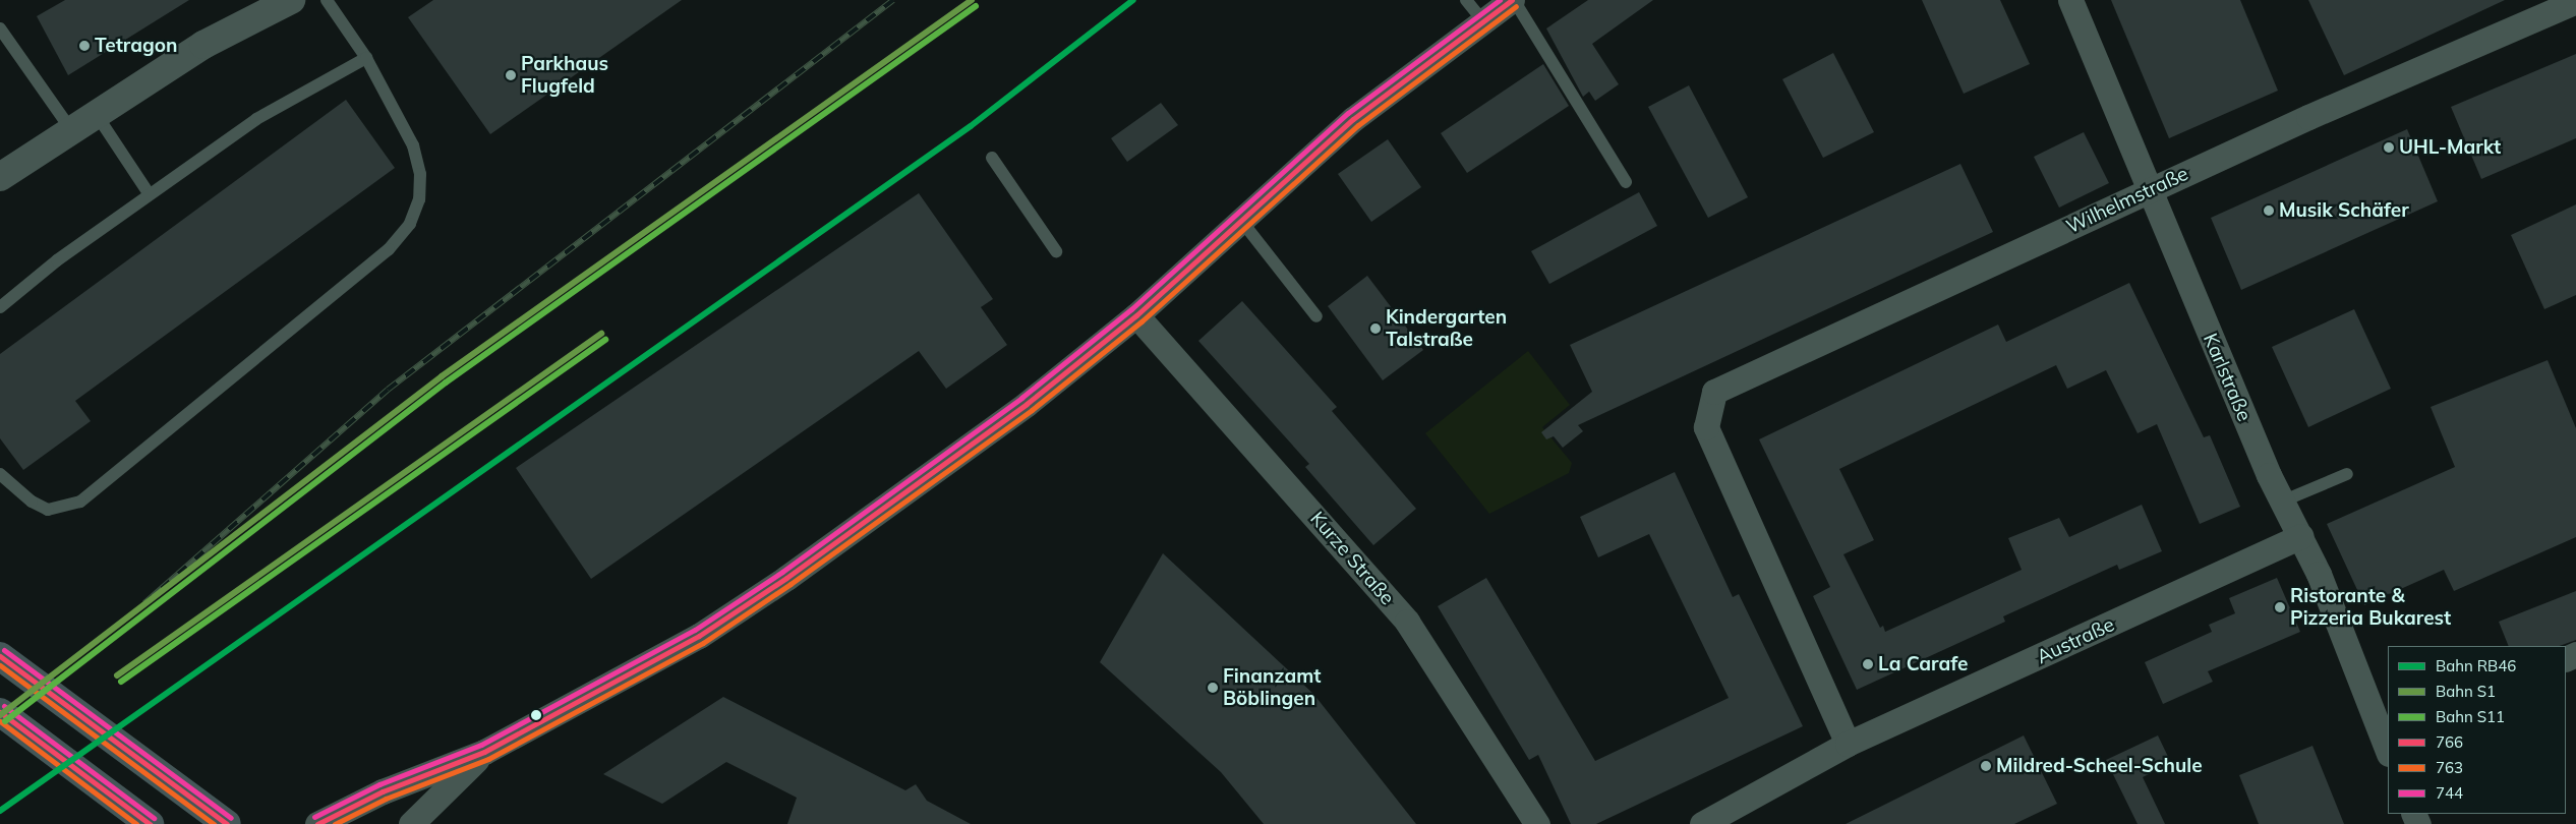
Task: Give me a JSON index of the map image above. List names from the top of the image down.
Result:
{
  "streets": {
    "street": [
      "Wilhelmstraße",
      "Karlstraße",
      "Kurze Straße",
      "Austraße"
    ]
  },
  "crossings": [
    ["Wilhelmstraße", "Karlstraße"],
    ["Wilhelmstraße", "Austraße"],
    ["Karlstraße", "Austraße"]
  ],
  "places": [
    "Tetragon",
    "Parkhaus Flugfeld",
    "UHL-Markt",
    "Musik Schäfer",
    "Kindergarten Talstraße",
    "Ristorante & Pizzeria Bukarest",
    "La Carafe",
    "Finanzamt Böblingen",
    "Mildred-Scheel-Schule"
  ],
  "lines": [
    "rail line RB46",
    "rail line S1",
    "transit line 766",
    "transit line 744",
    "rail line S11",
    "transit line 763"
  ],
  "legend": [
    "Bahn RB46",
    "Bahn S1",
    "Bahn S11",
    "766",
    "763",
    "744"
  ]
}
